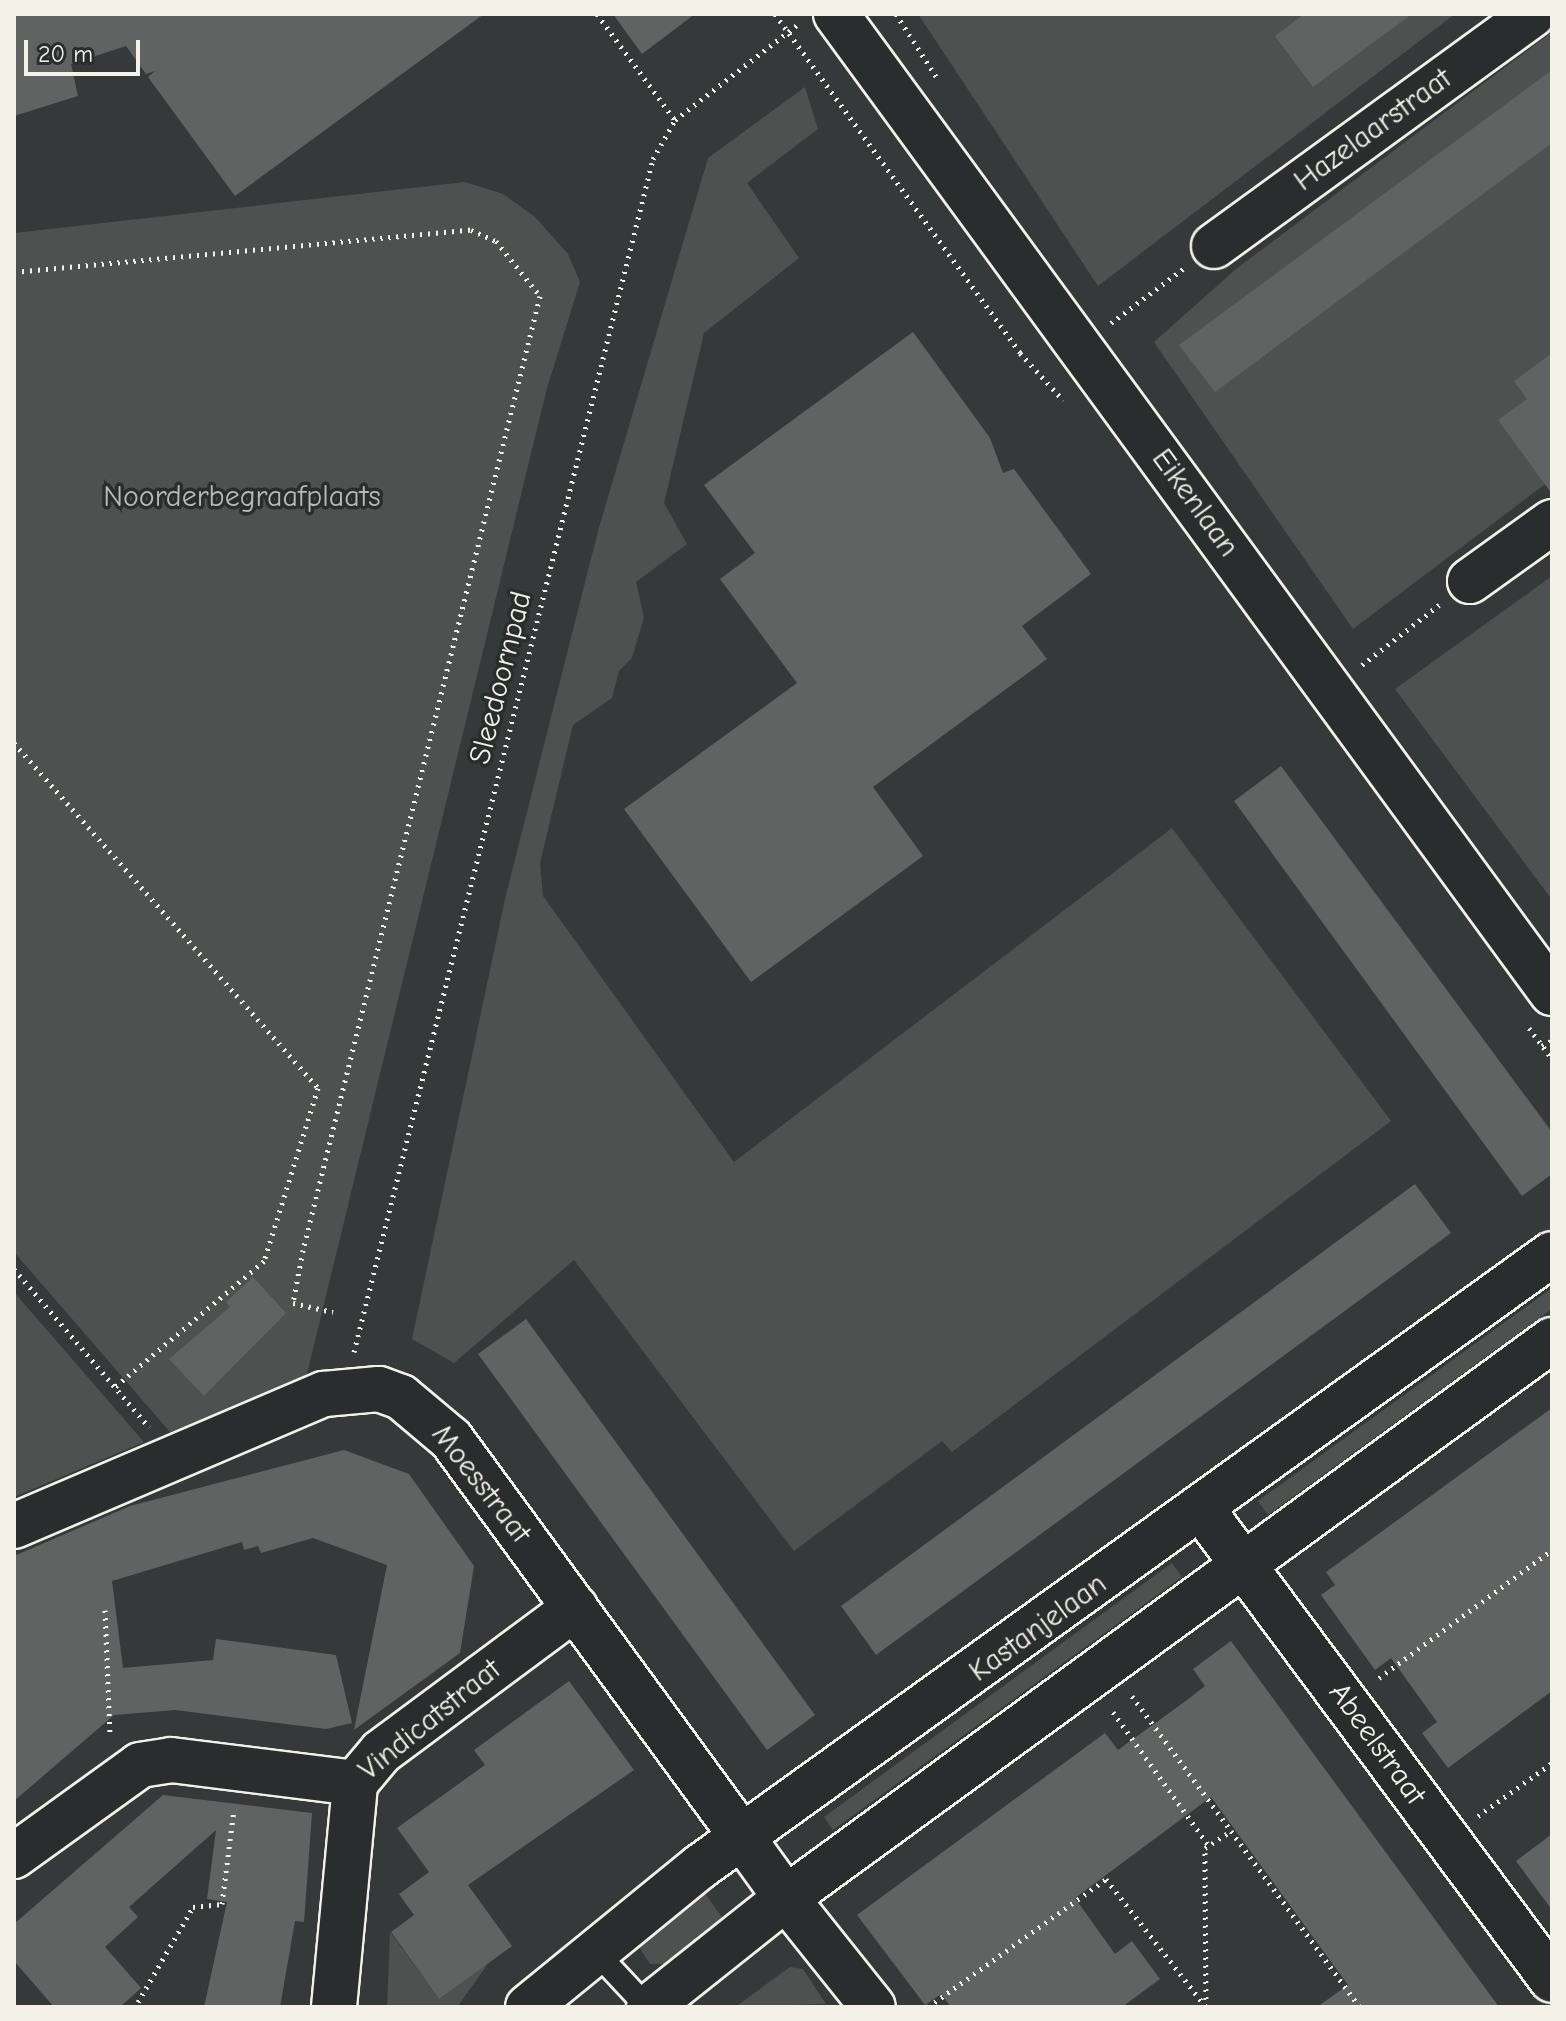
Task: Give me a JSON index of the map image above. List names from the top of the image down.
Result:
{
  "streets": {
    "street": [
      "Hazelaarstraat",
      "Eikenlaan",
      "Moesstraat",
      "Kastanjelaan",
      "Vindicatstraat",
      "Abeelstraat"
    ],
    "path": ["Sleedoornpad"]
  },
  "crossings": [
    ["Sleedoornpad", "Moesstraat"],
    ["Moesstraat", "Kastanjelaan"],
    ["Moesstraat", "Vindicatstraat"],
    ["Kastanjelaan", "Abeelstraat"]
  ],
  "parks": ["Noorderbegraafplaats"],
  "scale_bar": "20 m"
}
